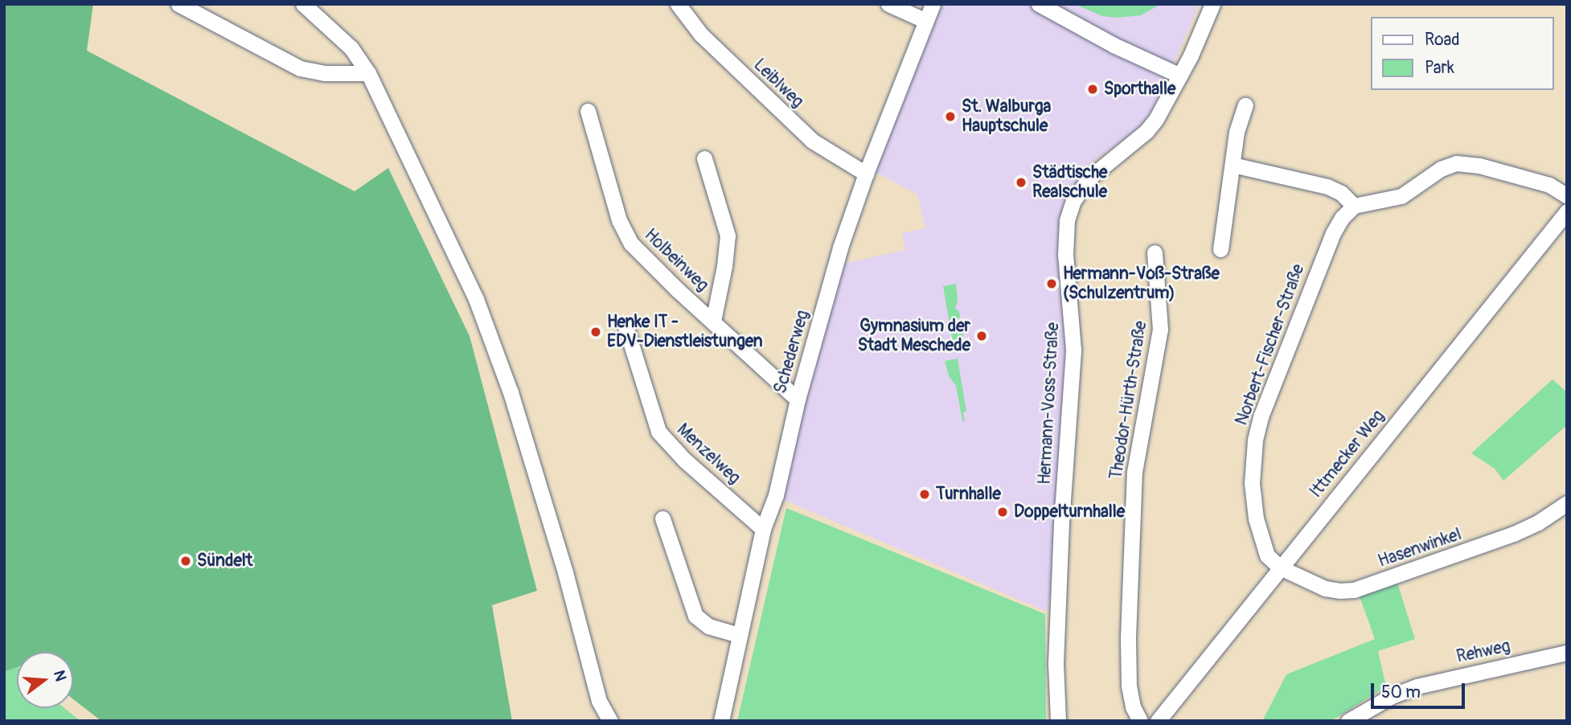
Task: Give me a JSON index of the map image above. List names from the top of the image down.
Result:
{
  "streets": {
    "street": [
      "Leiblweg",
      "Holbeinweg",
      "Norbert-Fischer-Straße",
      "Schederweg",
      "Theodor-Hürth-Straße",
      "Hermann-Voss-Straße",
      "Menzelweg",
      "Ittmecker Weg",
      "Hasenwinkel",
      "Rehweg"
    ]
  },
  "crossings": [
    ["Leiblweg", "Schederweg"],
    ["Holbeinweg", "Schederweg"],
    ["Norbert-Fischer-Straße", "Ittmecker Weg"],
    ["Norbert-Fischer-Straße", "Hasenwinkel"],
    ["Schederweg", "Menzelweg"],
    ["Ittmecker Weg", "Hasenwinkel"]
  ],
  "places": [
    "Sporthalle",
    "St. Walburga Hauptschule",
    "Städtische Realschule",
    "Hermann-Voß-Straße (Schulzentrum)",
    "Henke IT - EDV-Dienstleistungen",
    "Gymnasium der Stadt Meschede",
    "Turnhalle",
    "Doppelturnhalle",
    "Sündelt"
  ],
  "legend": ["Road", "Park"],
  "scale_bar": "50 m",
  "north": "right"
}
